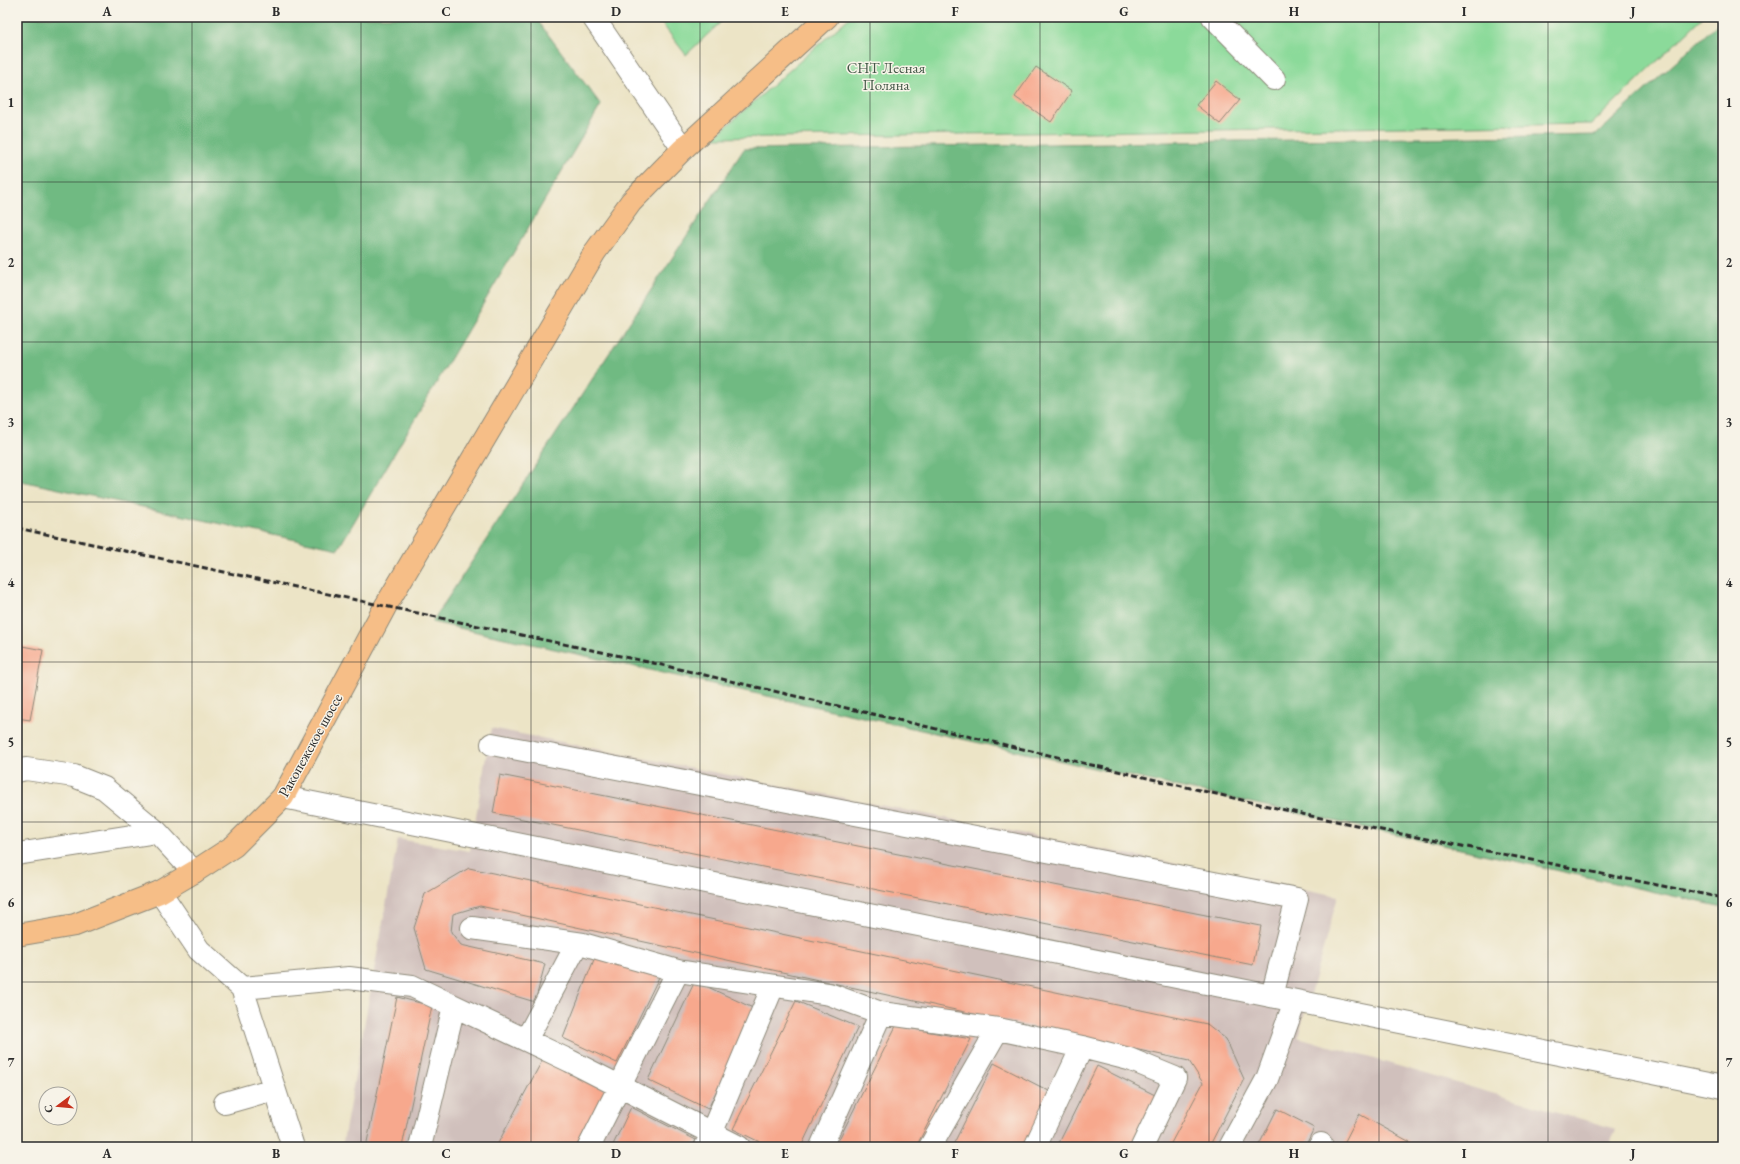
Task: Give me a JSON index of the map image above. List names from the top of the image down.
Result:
{
  "streets": {
    "main road": ["Ракопежское шоссе"]
  },
  "parks": ["СНТ Лесная Поляна"],
  "north": "left",
  "grid": {
    "columns": [
      "A",
      "B",
      "C",
      "D",
      "E",
      "F",
      "G",
      "H",
      "I",
      "J"
    ],
    "rows": [
      "1",
      "2",
      "3",
      "4",
      "5",
      "6",
      "7"
    ]
  }
}
